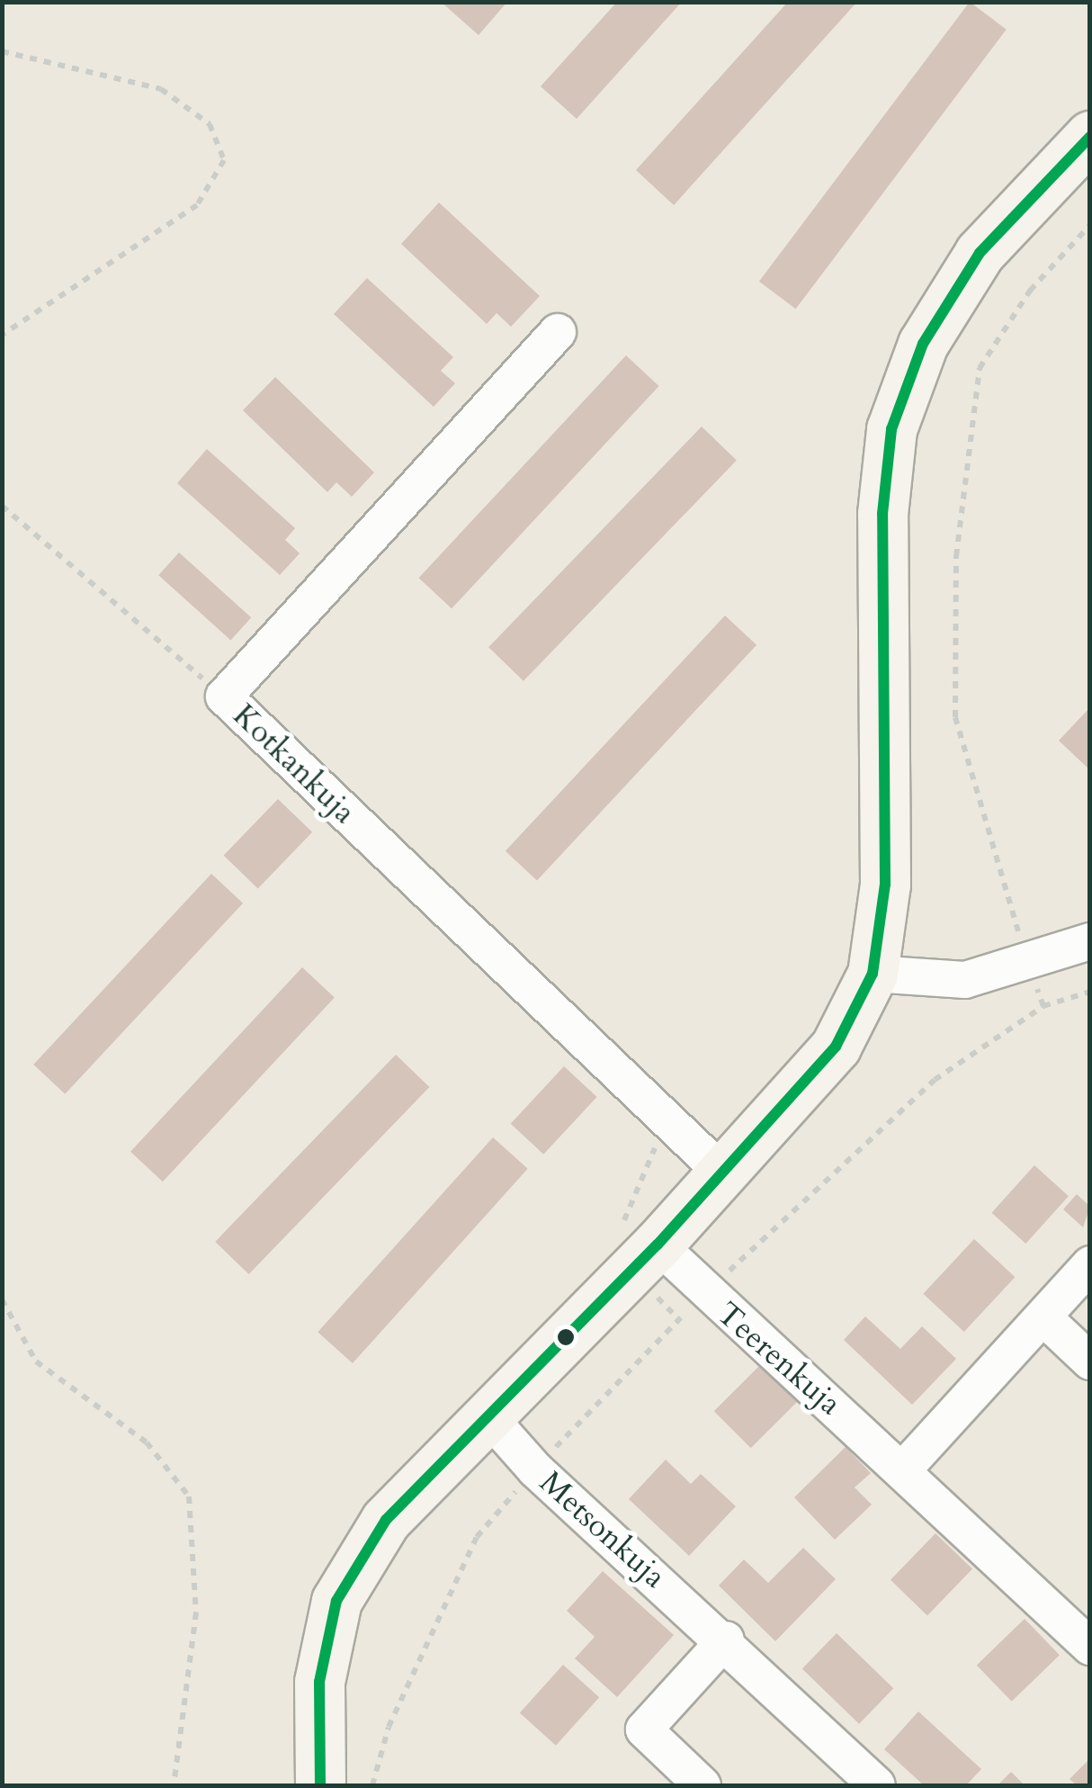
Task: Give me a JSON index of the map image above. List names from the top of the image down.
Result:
{
  "streets": {
    "street": ["Kotkankuja", "Teerenkuja", "Metsonkuja"]
  }
}
